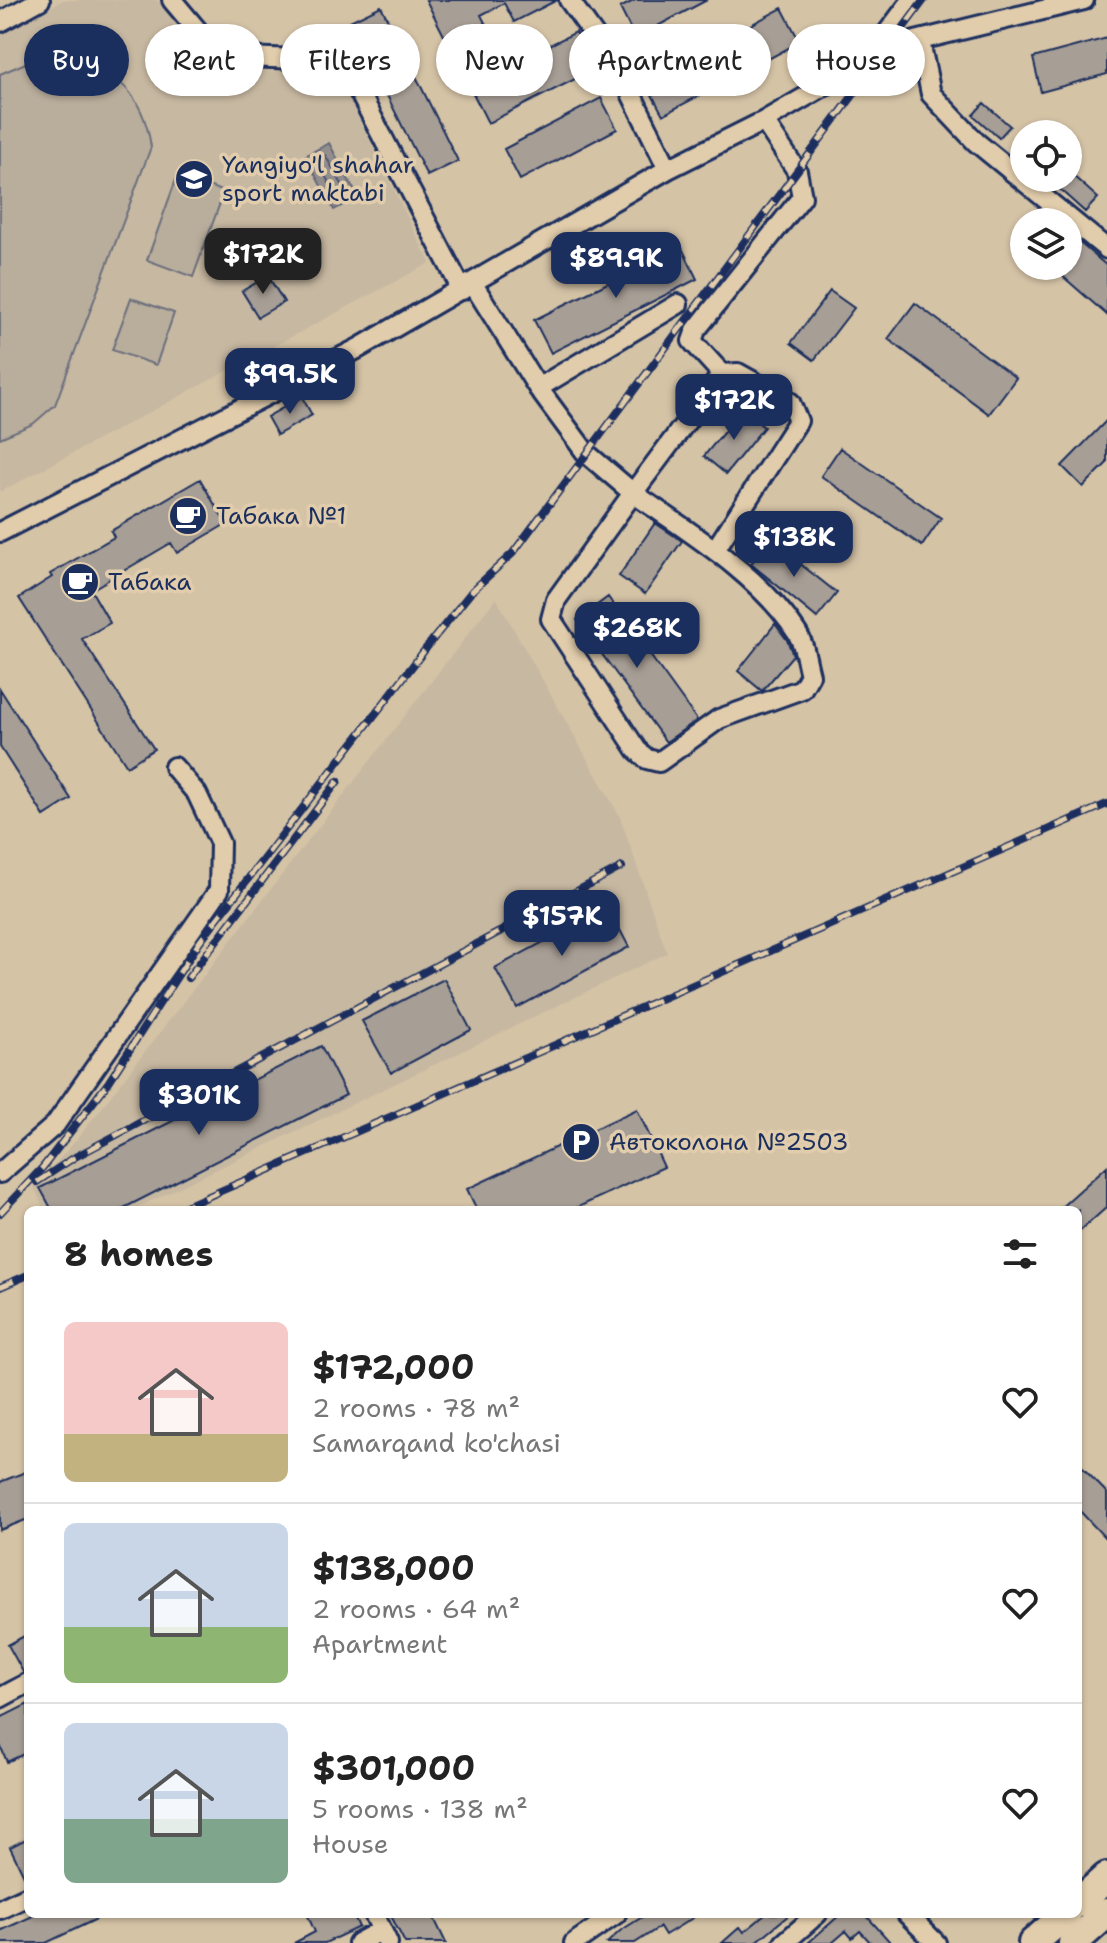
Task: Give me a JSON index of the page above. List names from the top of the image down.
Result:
{
  "places": {
    "school or university": ["Yangiyo'l shahar sport maktabi"],
    "cafe": ["Табака №1", "Табака"],
    "parking": ["Автоколона №2503"]
  },
  "page": {
    "chip": [
      "Buy",
      "Rent",
      "Filters",
      "New",
      "Apartment",
      "House"
    ],
    "price": [
      "$172K",
      "$89.9K",
      "$99.5K",
      "$172K",
      "$138K",
      "$268K",
      "$157K",
      "$301K"
    ],
    "heading": "8 homes",
    "list": [
      {
        "name": "$172,000",
        "note": "2 rooms · 78 m² · Samarqand ko'chasi"
      },
      {
        "name": "$138,000",
        "note": "2 rooms · 64 m² · Apartment"
      },
      {
        "name": "$301,000",
        "note": "5 rooms · 138 m² · House"
      }
    ]
  }
}
